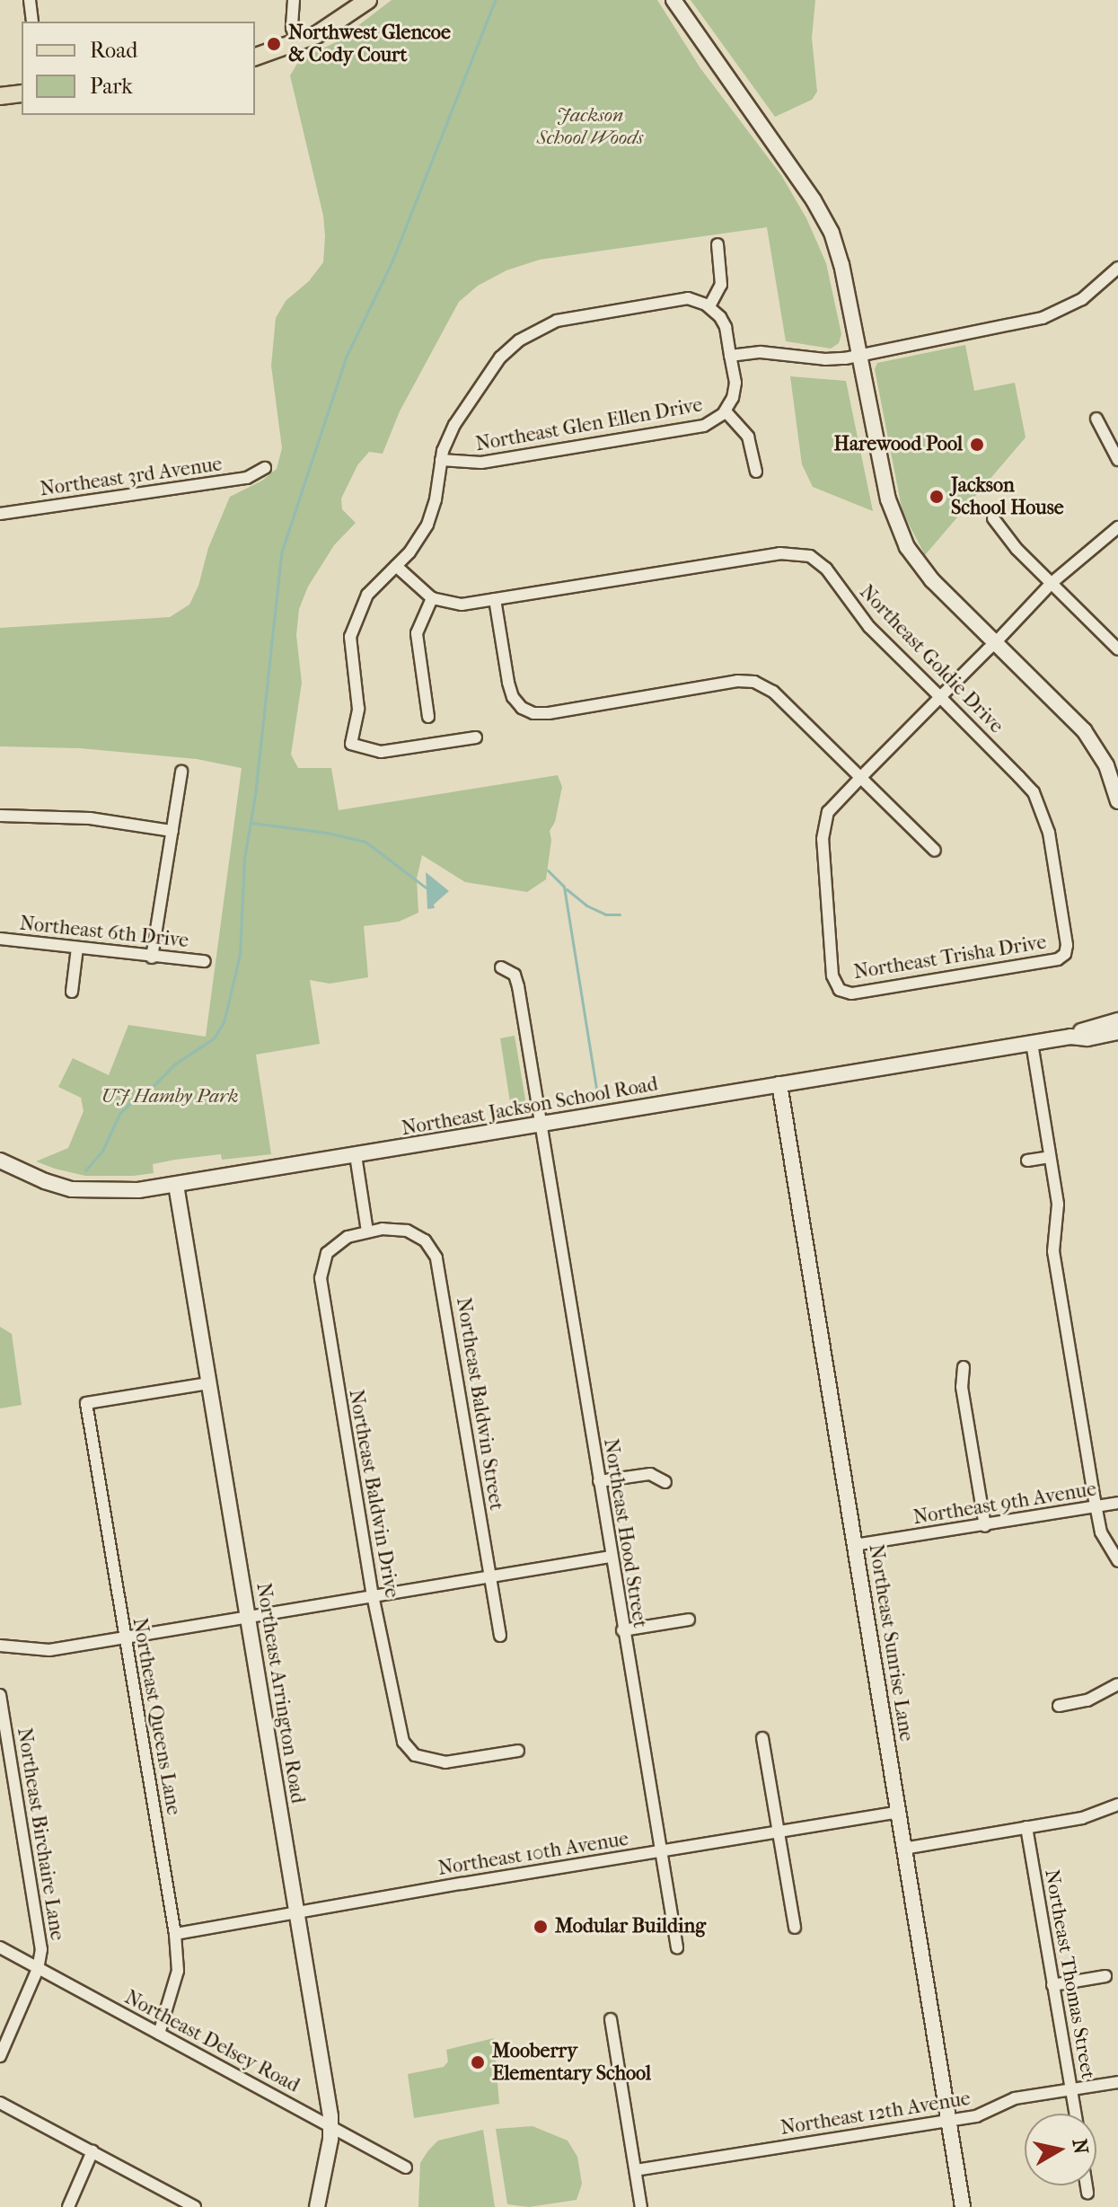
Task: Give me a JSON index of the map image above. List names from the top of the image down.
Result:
{
  "streets": {
    "street": [
      "Northeast Glen Ellen Drive",
      "Northeast 3rd Avenue",
      "Northeast Goldie Drive",
      "Northeast 6th Drive",
      "Northeast Trisha Drive",
      "Northeast Jackson School Road",
      "Northeast Baldwin Street",
      "Northeast Baldwin Drive",
      "Northeast 9th Avenue",
      "Northeast Hood Street",
      "Northeast Sunrise Lane",
      "Northeast Arrington Road",
      "Northeast Queens Lane",
      "Northeast Birchaire Lane",
      "Northeast 10th Avenue",
      "Northeast Thomas Street",
      "Northeast Delsey Road",
      "Northeast 12th Avenue"
    ]
  },
  "crossings": [
    ["Northeast Goldie Drive", "Northeast Trisha Drive"],
    ["Northeast Jackson School Road", "Northeast Hood Street"],
    ["Northeast Jackson School Road", "Northeast Sunrise Lane"],
    ["Northeast Jackson School Road", "Northeast Arrington Road"],
    ["Northeast Baldwin Street", "Northeast Baldwin Drive"],
    ["Northeast 9th Avenue", "Northeast Sunrise Lane"],
    ["Northeast Hood Street", "Northeast 10th Avenue"],
    ["Northeast Sunrise Lane", "Northeast 10th Avenue"],
    ["Northeast Sunrise Lane", "Northeast 12th Avenue"],
    ["Northeast Arrington Road", "Northeast Queens Lane"],
    ["Northeast Arrington Road", "Northeast 10th Avenue"],
    ["Northeast Arrington Road", "Northeast Delsey Road"],
    ["Northeast Queens Lane", "Northeast 10th Avenue"],
    ["Northeast Queens Lane", "Northeast Delsey Road"],
    ["Northeast Birchaire Lane", "Northeast Delsey Road"],
    ["Northeast Thomas Street", "Northeast 12th Avenue"]
  ],
  "parks": ["Jackson School Woods", "UJ Hamby Park"],
  "places": [
    "Northwest Glencoe & Cody Court",
    "Harewood Pool",
    "Jackson School House",
    "Modular Building",
    "Mooberry Elementary School"
  ],
  "legend": ["Road", "Park"],
  "north": "right"
}
